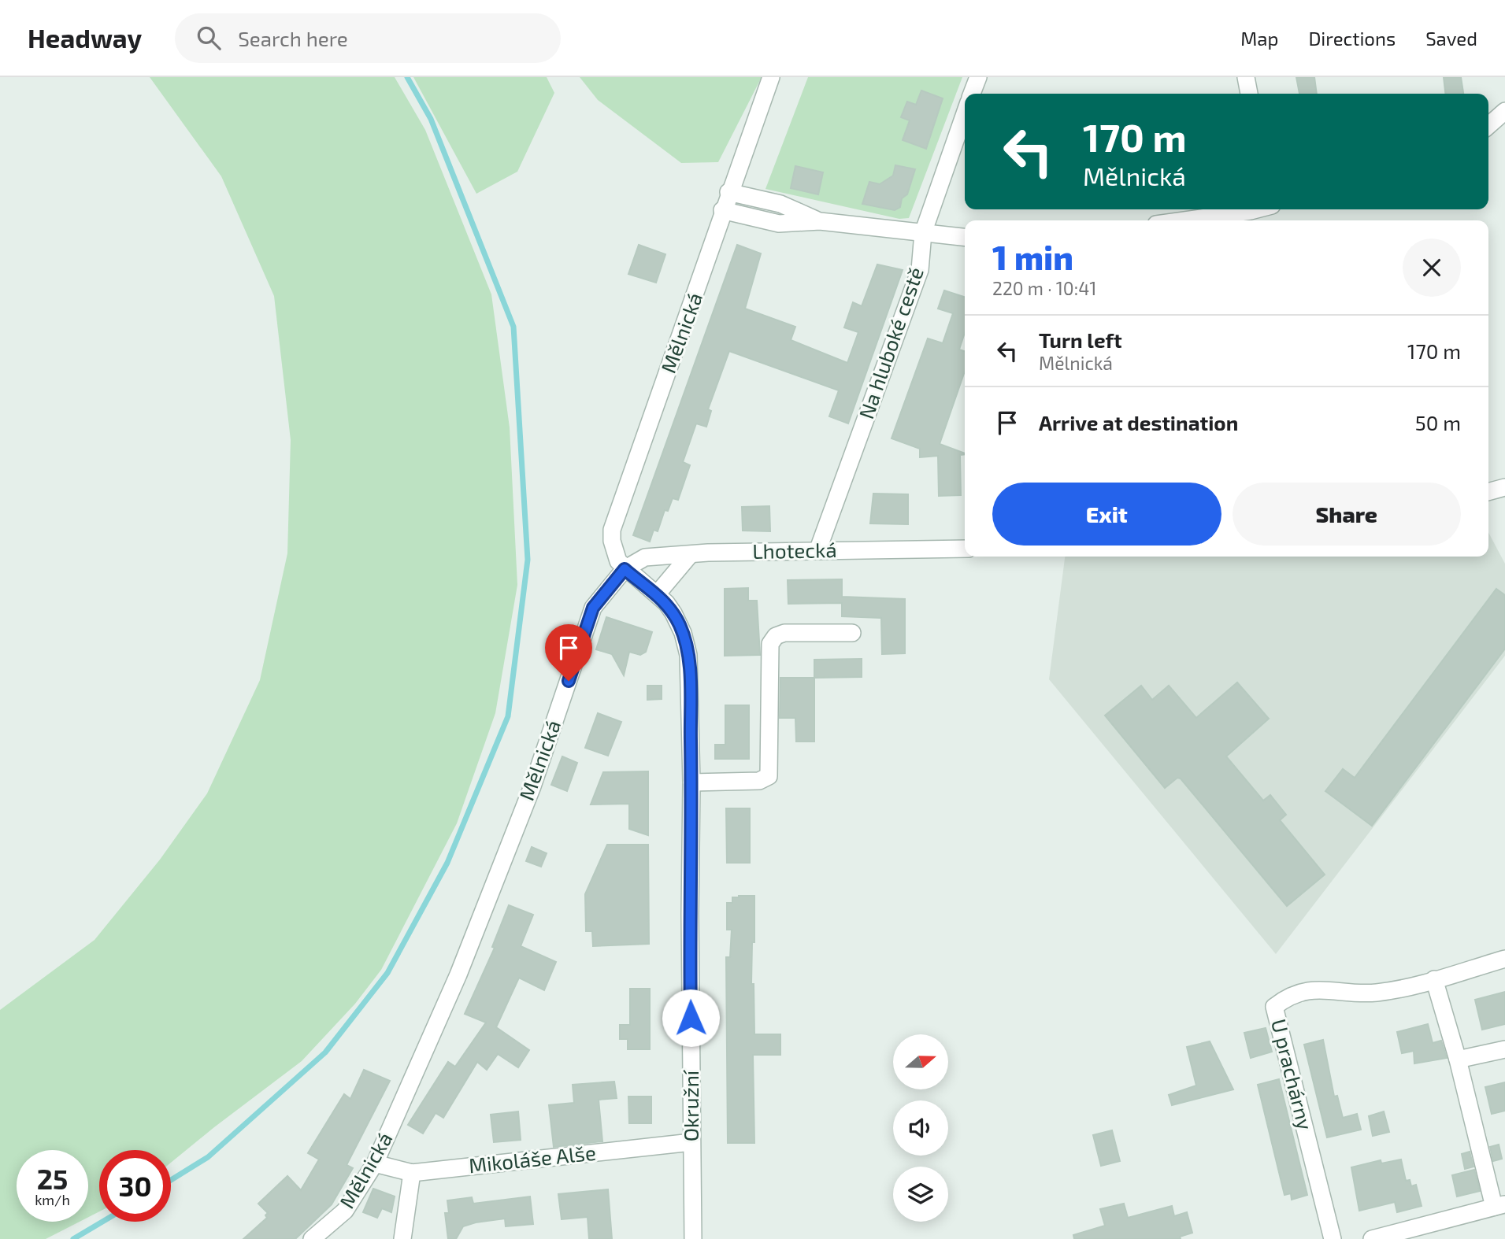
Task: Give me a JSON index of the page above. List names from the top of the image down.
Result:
{
  "streets": {
    "street": [
      "Mělnická",
      "Na hluboké cestě",
      "Lhotecká",
      "U prachárny",
      "Okružní",
      "Mikoláše Alše"
    ]
  },
  "crossings": [
    ["Mělnická", "Lhotecká"],
    ["Mělnická", "Okružní"],
    ["Mělnická", "Mikoláše Alše"],
    ["Na hluboké cestě", "Lhotecká"],
    ["Lhotecká", "Okružní"],
    ["Okružní", "Mikoláše Alše"]
  ],
  "north": "right",
  "page": {
    "header": "Headway",
    "search": "Search here",
    "nav": ["Map", "Directions", "Saved"],
    "turn": ["170 m", "Mělnická"],
    "heading": ["1 min", "220 m · 10:41"],
    "list": [
      {
        "name": "Turn left",
        "note": "Mělnická",
        "value": "170 m"
      },
      {
        "name": "Arrive at destination",
        "value": "50 m"
      }
    ],
    "buttons": ["Exit", "Share"],
    "speed": "25 km/h",
    "limit": "30"
  }
}
